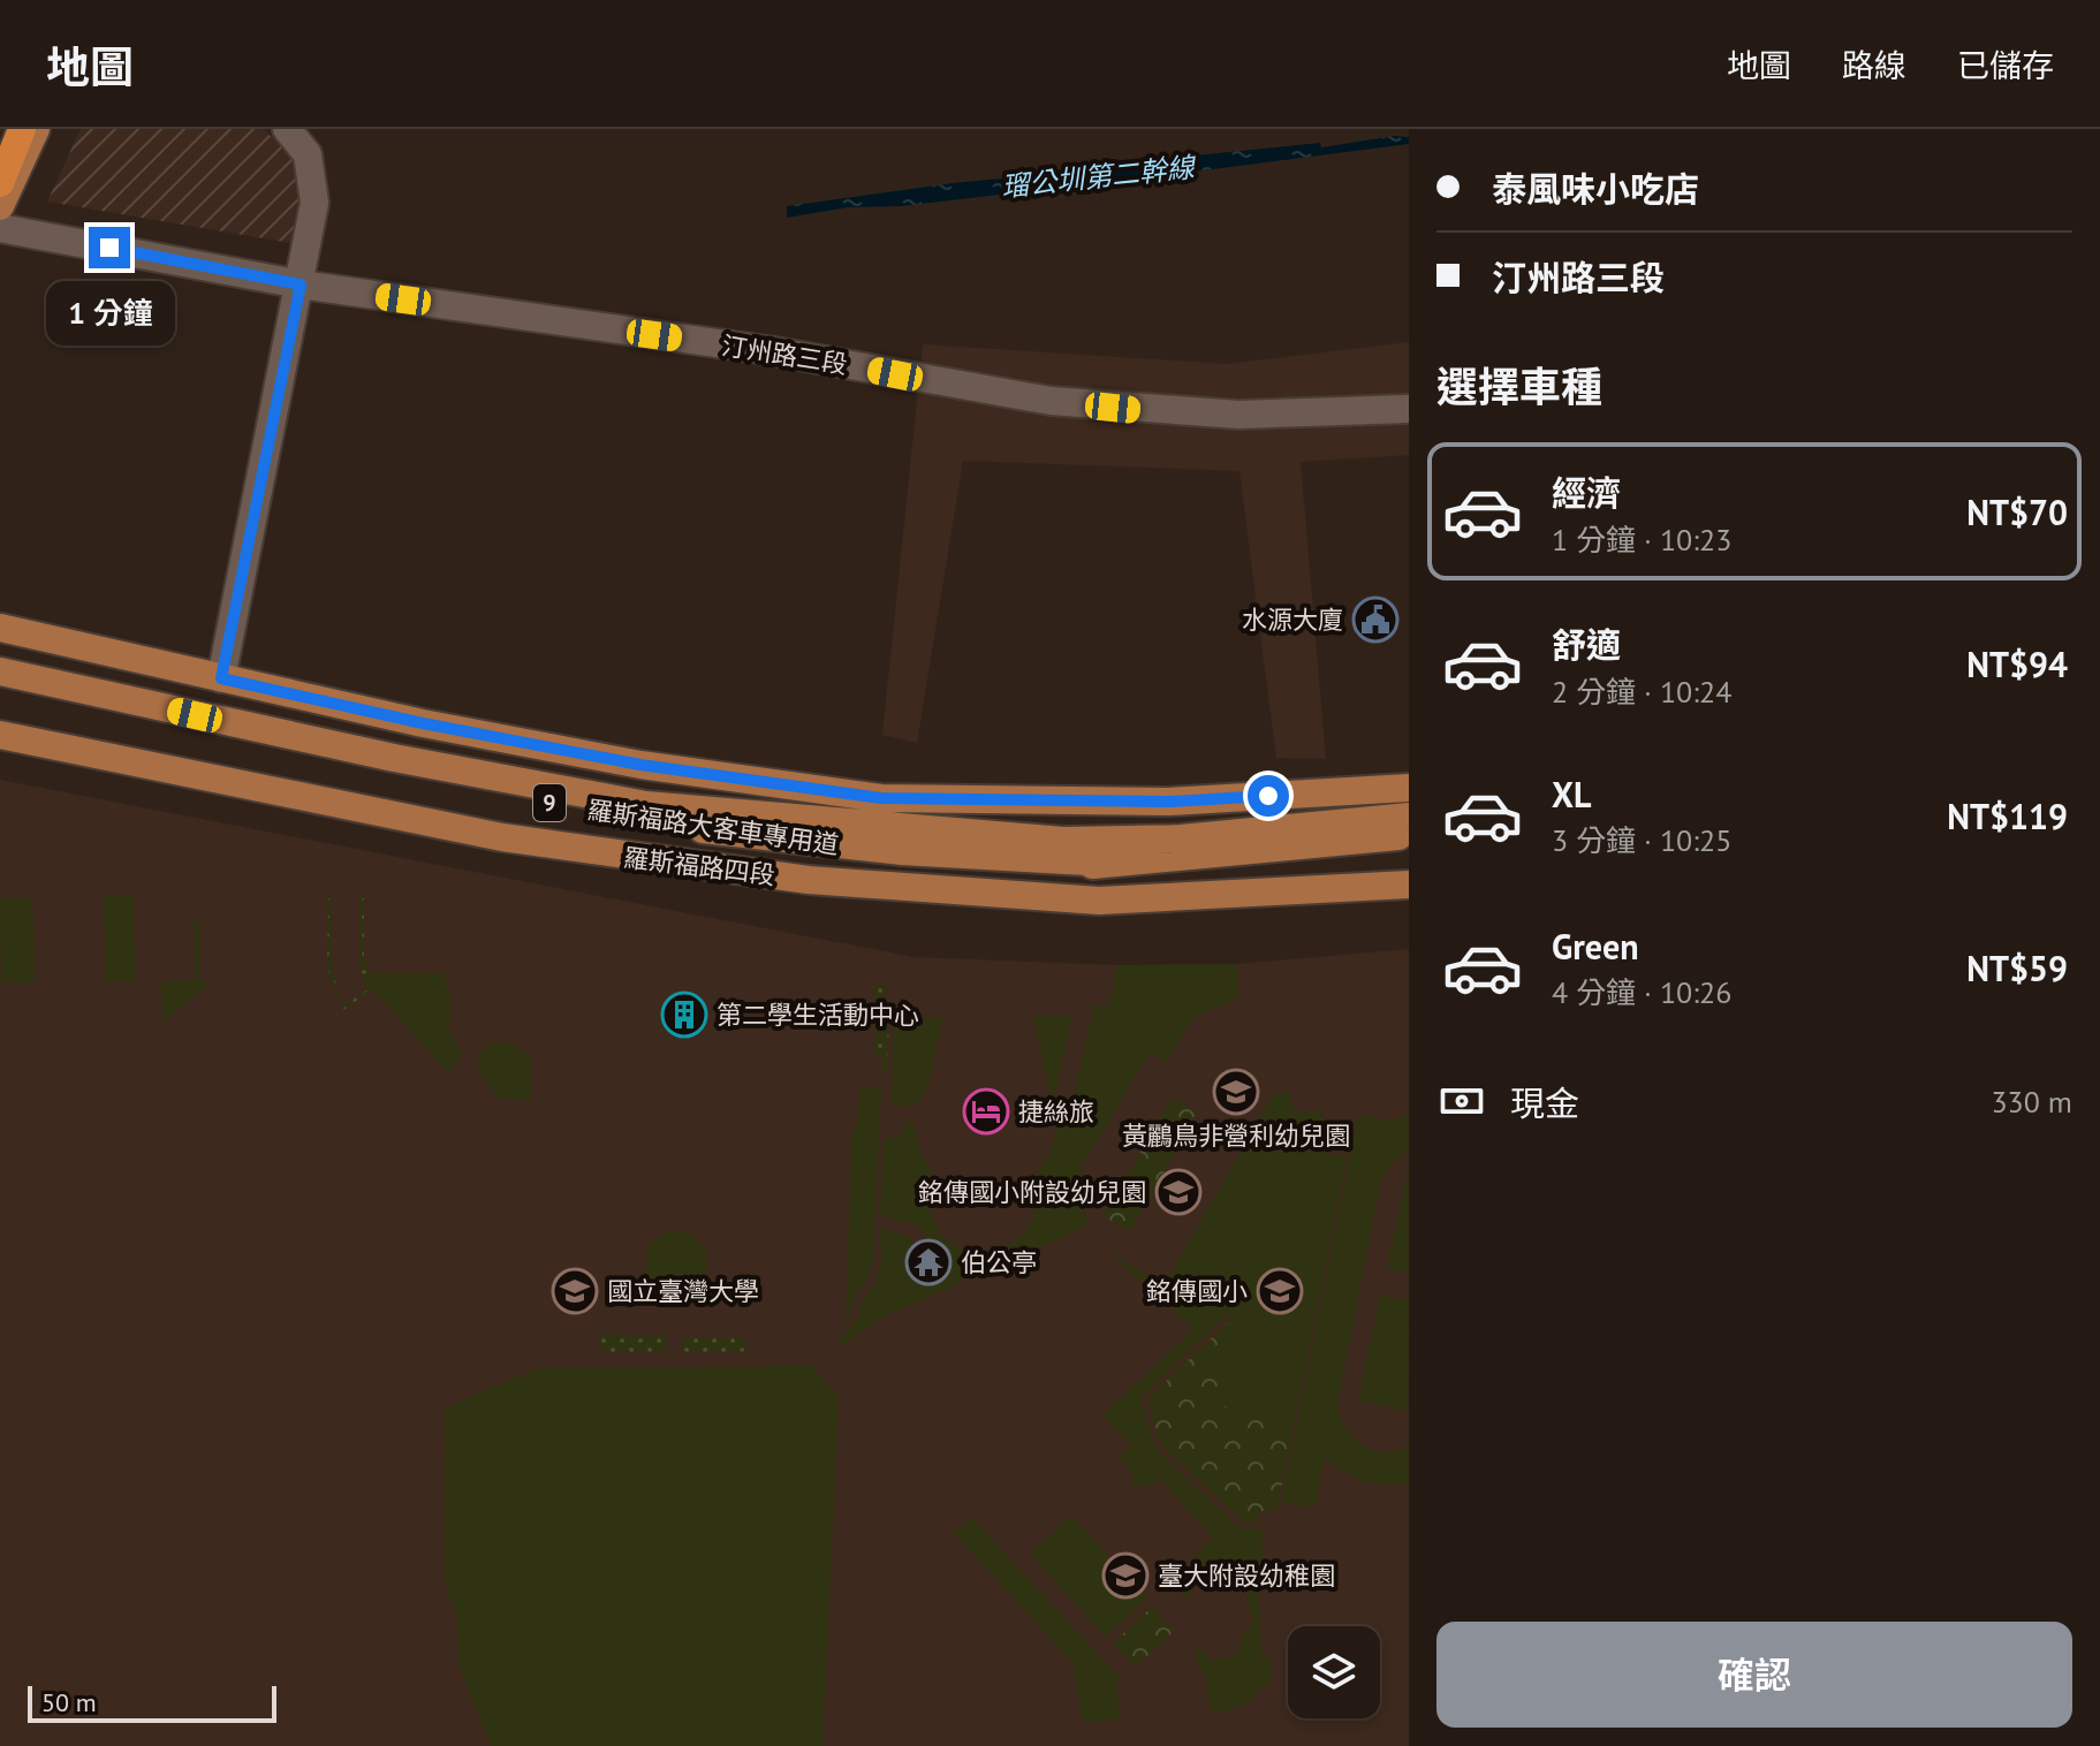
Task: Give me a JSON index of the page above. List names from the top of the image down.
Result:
{
  "streets": {
    "main road": ["9", "羅斯福路大客車專用道", "羅斯福路四段"],
    "street": ["汀州路三段"]
  },
  "crossings": [
    ["9", "羅斯福路大客車專用道"],
    ["羅斯福路大客車專用道", "羅斯福路四段"]
  ],
  "water": ["瑠公圳第二幹線"],
  "places": {
    "public building": ["水源大廈"],
    "building": ["第二學生活動中心"],
    "school or university": [
      "黃鸝鳥非營利幼兒園",
      "銘傳國小附設幼兒園",
      "國立臺灣大學",
      "銘傳國小",
      "臺大附設幼稚園"
    ],
    "hotel": ["捷絲旅"],
    "temple": ["伯公亭"]
  },
  "scale_bar": "50 m",
  "page": {
    "header": "地圖",
    "nav": ["地圖", "路線", "已儲存"],
    "banner": ["泰風味小吃店", "汀州路三段"],
    "bubble": "1 分鐘",
    "heading": "選擇車種",
    "list": [
      {
        "name": "經濟",
        "note": "1 分鐘 · 10:23",
        "value": "NT$70"
      },
      {
        "name": "舒適",
        "note": "2 分鐘 · 10:24",
        "value": "NT$94"
      },
      {
        "name": "XL",
        "note": "3 分鐘 · 10:25",
        "value": "NT$119"
      },
      {
        "name": "Green",
        "note": "4 分鐘 · 10:26",
        "value": "NT$59"
      }
    ],
    "pay": ["現金", "330 m"],
    "buttons": "確認",
    "scale": "50 m"
  }
}
